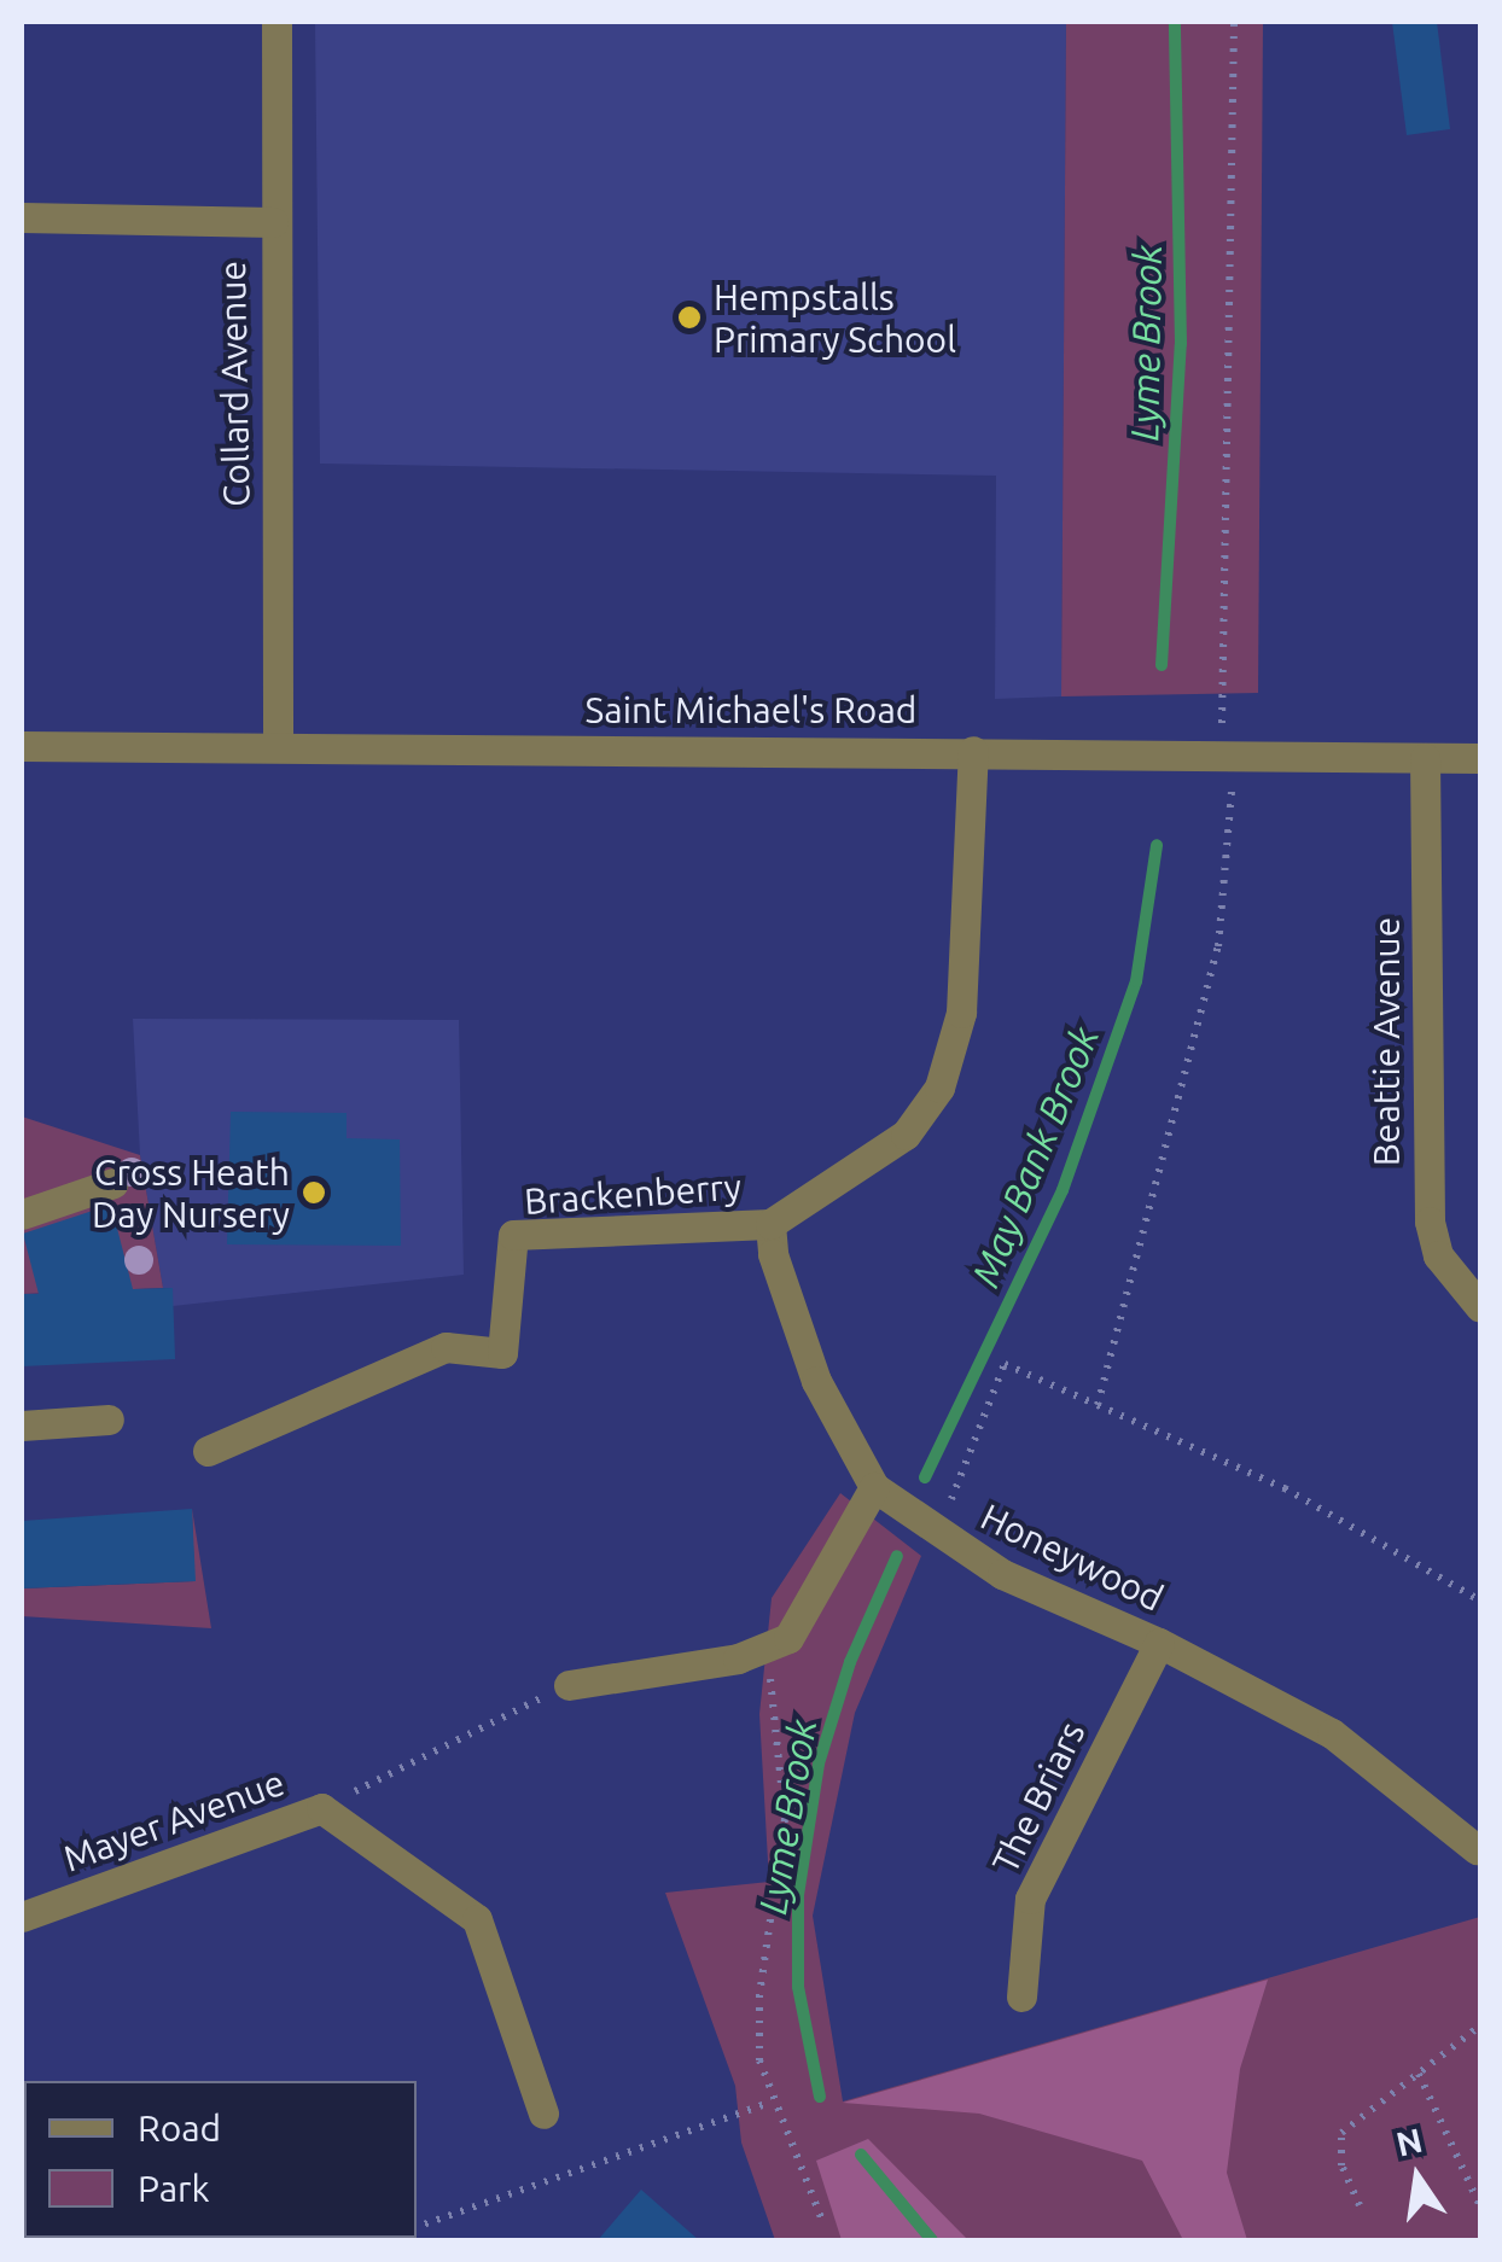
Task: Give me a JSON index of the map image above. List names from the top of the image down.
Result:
{
  "streets": {
    "street": [
      "Collard Avenue",
      "Saint Michael's Road",
      "Beattie Avenue",
      "Brackenberry",
      "Honeywood",
      "The Briars",
      "Mayer Avenue"
    ]
  },
  "crossings": [
    ["Collard Avenue", "Saint Michael's Road"],
    ["Saint Michael's Road", "Beattie Avenue"],
    ["Saint Michael's Road", "Brackenberry"],
    ["Brackenberry", "Honeywood"],
    ["Honeywood", "The Briars"]
  ],
  "water": ["Lyme Brook", "May Bank Brook"],
  "places": ["Hempstalls Primary School", "Cross Heath Day Nursery"],
  "legend": ["Road", "Park"],
  "north": "top"
}
